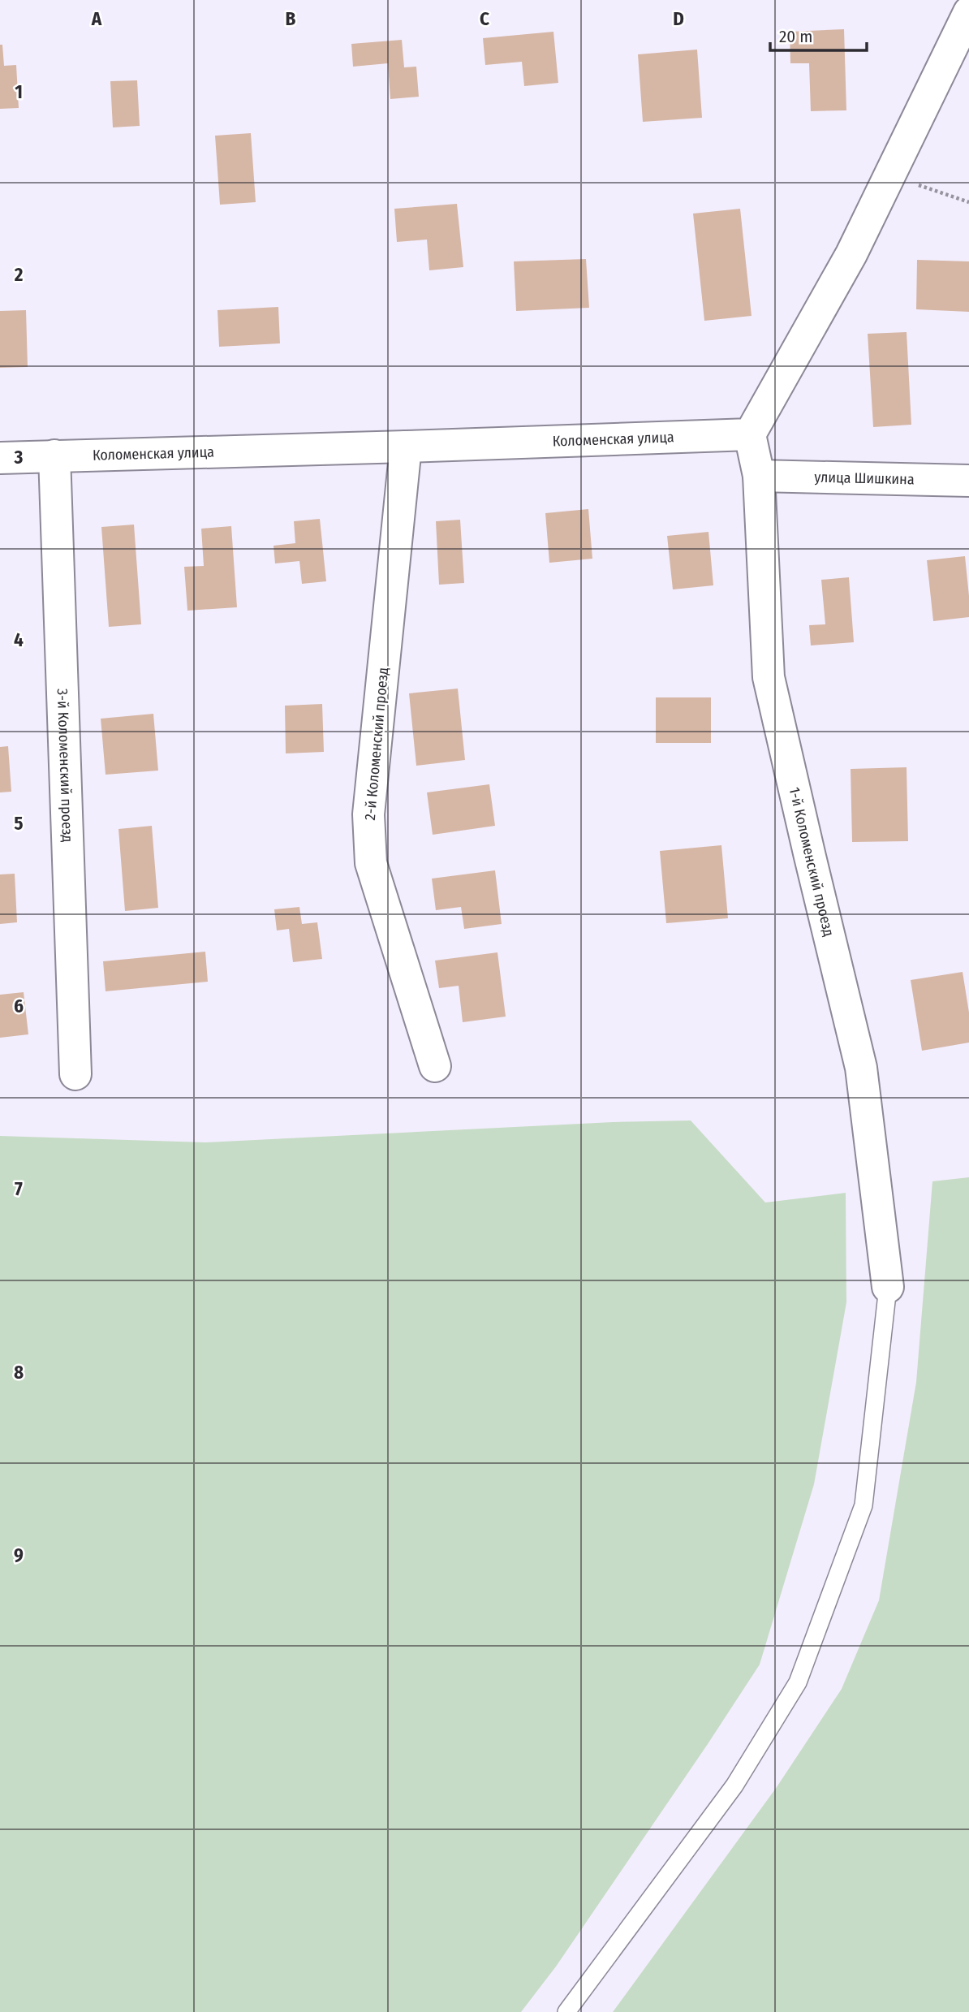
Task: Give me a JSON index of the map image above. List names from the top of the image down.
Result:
{
  "streets": {
    "street": [
      "Коломенская улица",
      "улица Шишкина",
      "2-й Коломенский проезд",
      "3-й Коломенский проезд",
      "1-й Коломенский проезд"
    ]
  },
  "crossings": [
    ["Коломенская улица", "2-й Коломенский проезд"],
    ["Коломенская улица", "3-й Коломенский проезд"],
    ["Коломенская улица", "1-й Коломенский проезд"],
    ["улица Шишкина", "1-й Коломенский проезд"]
  ],
  "scale_bar": "20 m",
  "grid": {
    "columns": [
      "A",
      "B",
      "C",
      "D"
    ],
    "rows": [
      "1",
      "2",
      "3",
      "4",
      "5",
      "6",
      "7",
      "8",
      "9"
    ]
  }
}
